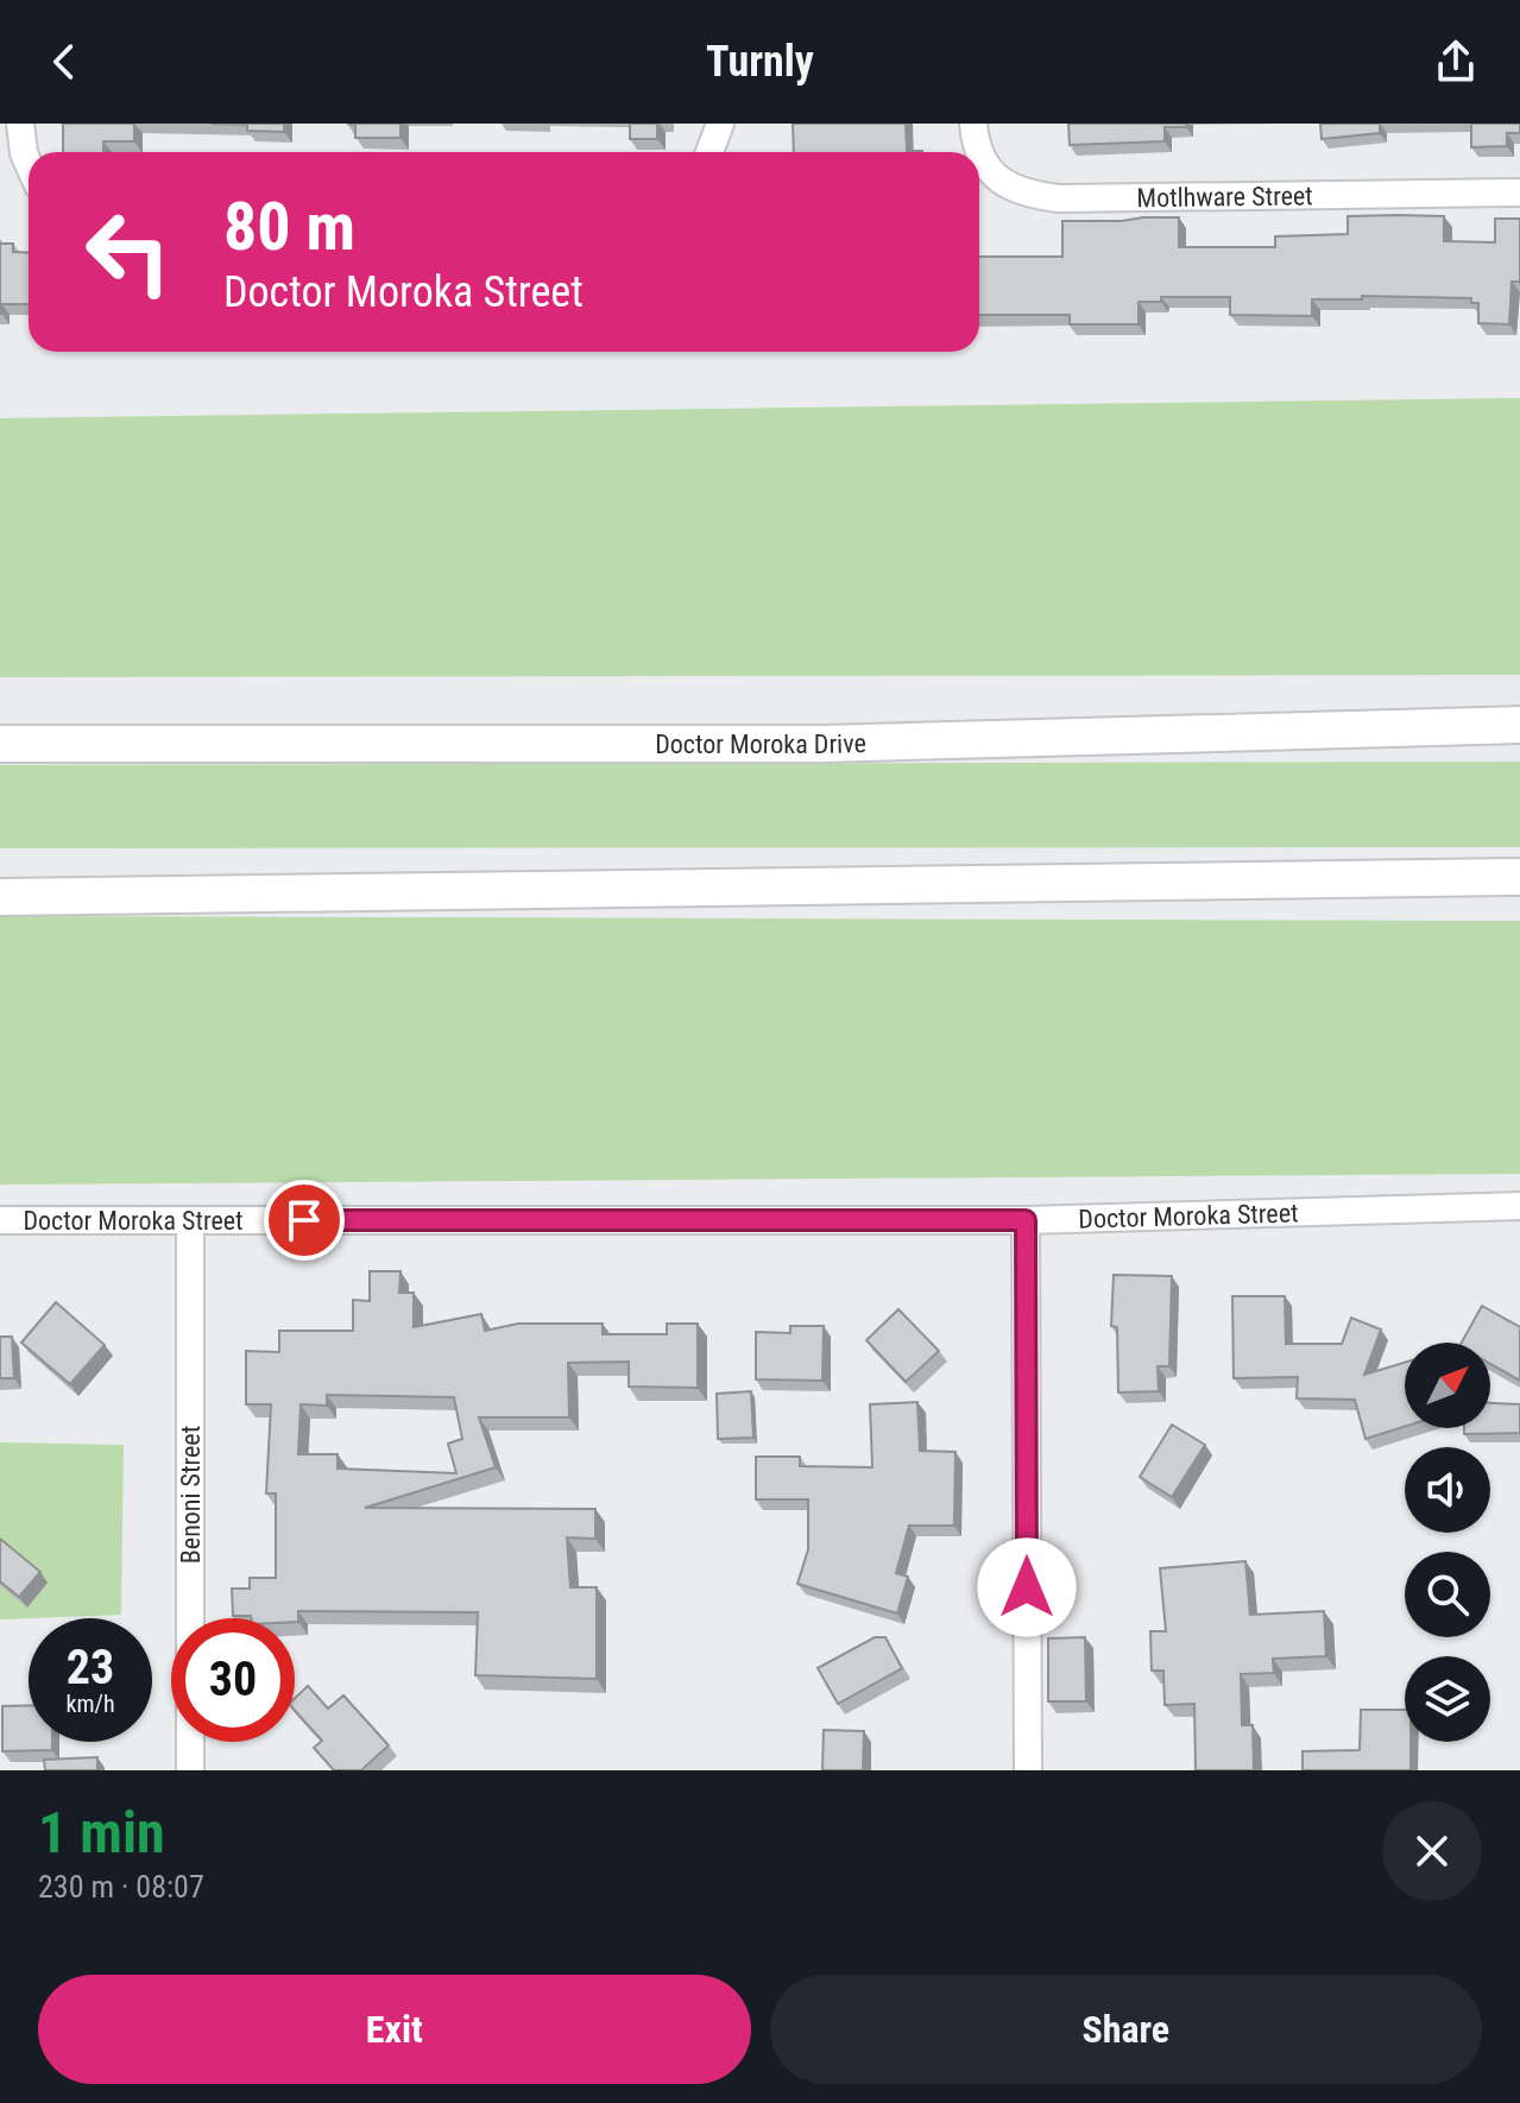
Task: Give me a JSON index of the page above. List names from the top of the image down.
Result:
{
  "streets": {
    "street": [
      "Motlhware Street",
      "Doctor Moroka Drive",
      "Doctor Moroka Street",
      "Benoni Street"
    ]
  },
  "crossings": [
    ["Doctor Moroka Street", "Benoni Street"]
  ],
  "north": "top right",
  "page": {
    "header": "Turnly",
    "turn": ["80 m", "Doctor Moroka Street"],
    "speed": "23 km/h",
    "limit": "30",
    "heading": ["1 min", "230 m · 08:07"],
    "buttons": ["Exit", "Share"]
  }
}
